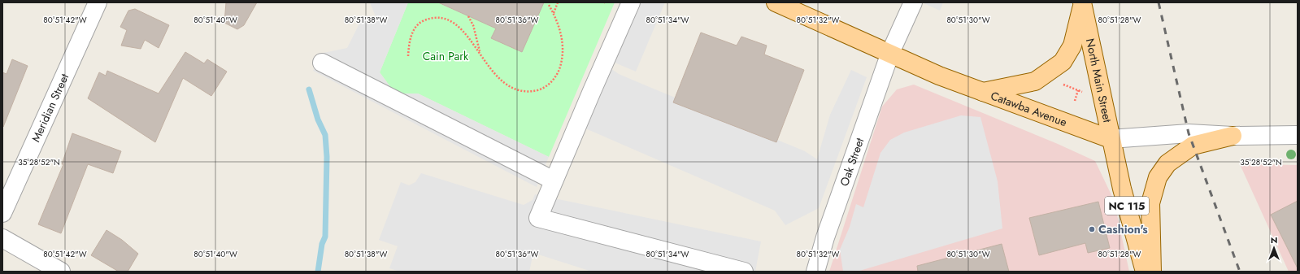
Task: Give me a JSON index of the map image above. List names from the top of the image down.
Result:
{
  "streets": {
    "main road": ["North Main Street", "Catawba Avenue", "NC 115"],
    "street": ["Meridian Street", "Oak Street"]
  },
  "crossings": [
    ["North Main Street", "Catawba Avenue"],
    ["North Main Street", "NC 115"],
    ["Catawba Avenue", "Oak Street"],
    ["Catawba Avenue", "NC 115"]
  ],
  "parks": ["Cain Park"],
  "places": ["Cashion's"],
  "north": "top",
  "coordinates": [
    "80°51'42\"W",
    "80°51'40\"W",
    "80°51'38\"W",
    "80°51'36\"W",
    "80°51'34\"W",
    "80°51'32\"W",
    "80°51'30\"W",
    "80°51'28\"W",
    "35°28'52\"N"
  ]
}
